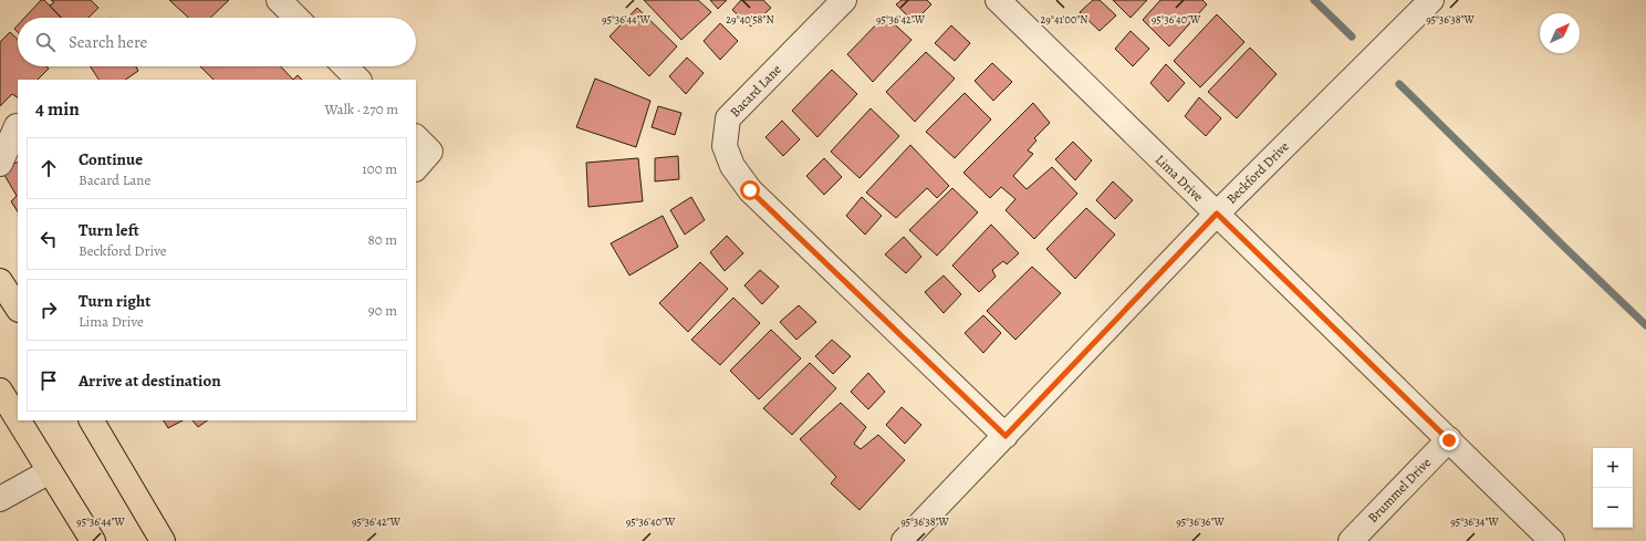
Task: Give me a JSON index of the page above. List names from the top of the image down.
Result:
{
  "streets": {
    "street": [
      "Bacard Lane",
      "Beckford Drive",
      "Lima Drive",
      "Brummel Drive"
    ]
  },
  "crossings": [
    ["Bacard Lane", "Beckford Drive"],
    ["Beckford Drive", "Lima Drive"],
    ["Lima Drive", "Brummel Drive"]
  ],
  "north": "top right",
  "page": {
    "search": "Search here",
    "heading": ["4 min", "Walk · 270 m"],
    "list": [
      ["Continue", "Bacard Lane", "100 m"],
      ["Turn left", "Beckford Drive", "80 m"],
      ["Turn right", "Lima Drive", "90 m"],
      "Arrive at destination"
    ],
    "map_buttons": ["+", "−"]
  },
  "coordinates": [
    "95°36'44\"W",
    "29°40'58\"N",
    "95°36'42\"W",
    "29°41'00\"N",
    "95°36'40\"W",
    "95°36'38\"W",
    "95°36'36\"W",
    "95°36'34\"W"
  ]
}
